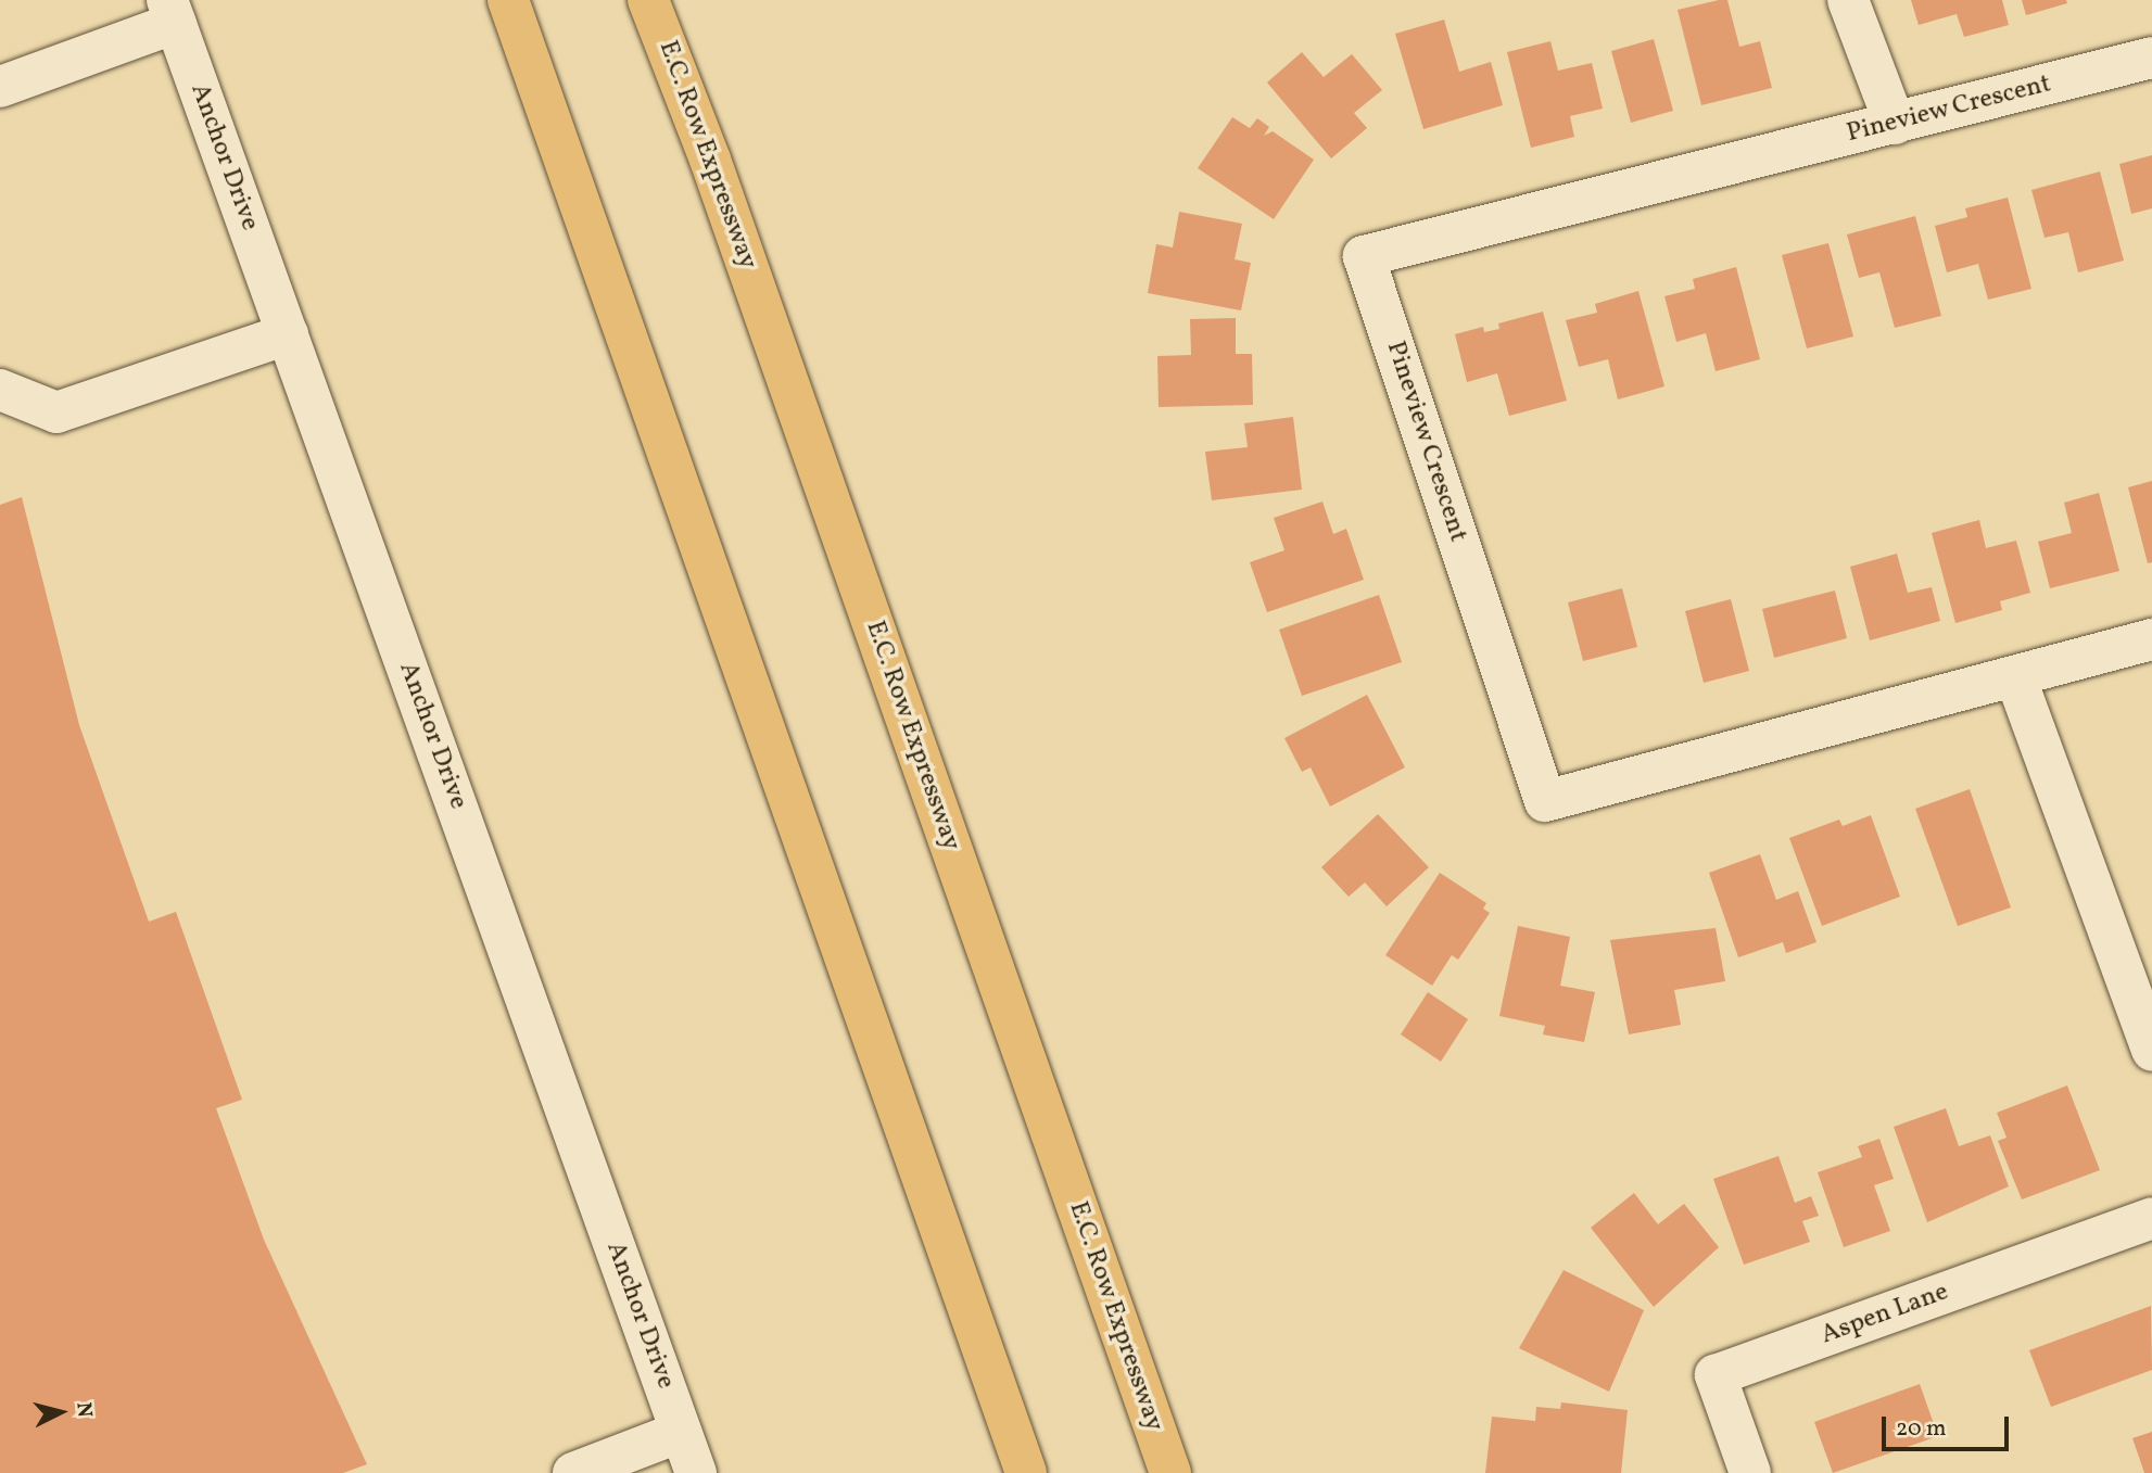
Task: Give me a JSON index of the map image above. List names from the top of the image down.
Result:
{
  "streets": {
    "highway": ["E.C. Row Expressway"],
    "street": ["Pineview Crescent", "Anchor Drive", "Aspen Lane"]
  },
  "scale_bar": "20 m",
  "north": "right"
}
